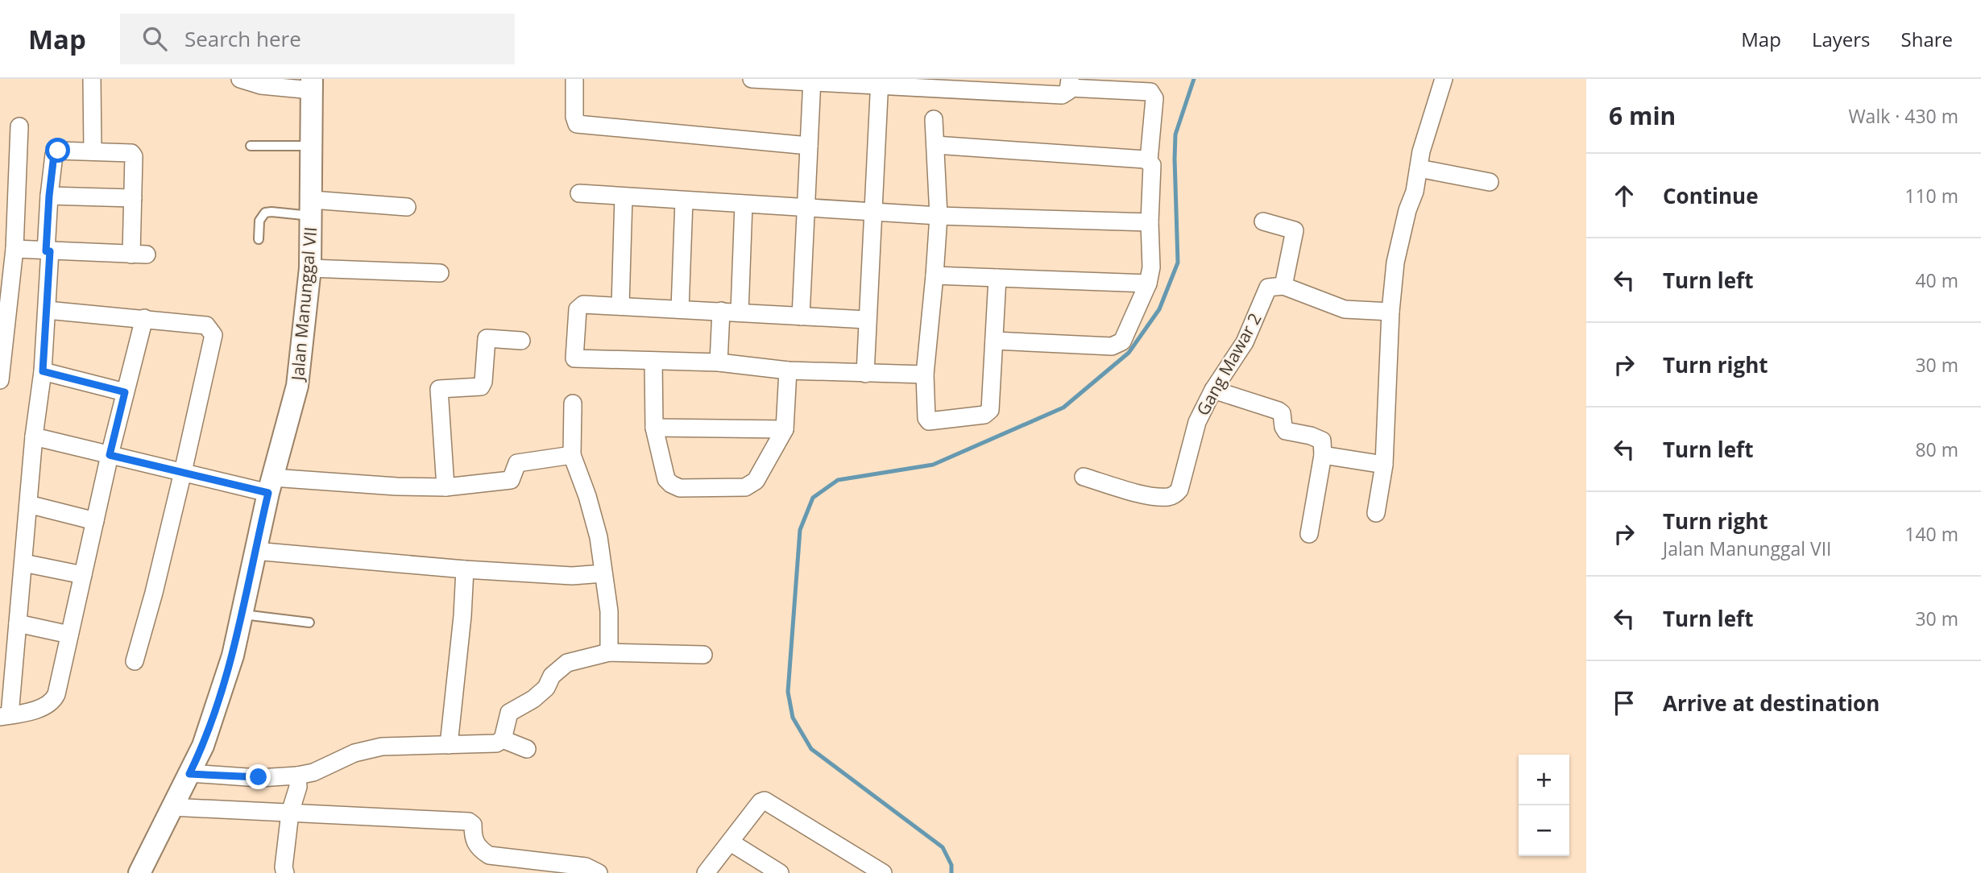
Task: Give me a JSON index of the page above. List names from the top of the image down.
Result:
{
  "streets": {
    "street": ["Jalan Manunggal VII", "Gang Mawar 2"]
  },
  "page": {
    "header": "Map",
    "search": "Search here",
    "nav": ["Map", "Layers", "Share"],
    "heading": ["6 min", "Walk · 430 m"],
    "list": [
      ["Continue", "110 m"],
      ["Turn left", "40 m"],
      ["Turn right", "30 m"],
      ["Turn left", "80 m"],
      ["Turn right", "Jalan Manunggal VII", "140 m"],
      ["Turn left", "30 m"],
      "Arrive at destination"
    ],
    "map_buttons": ["+", "−"]
  }
}
